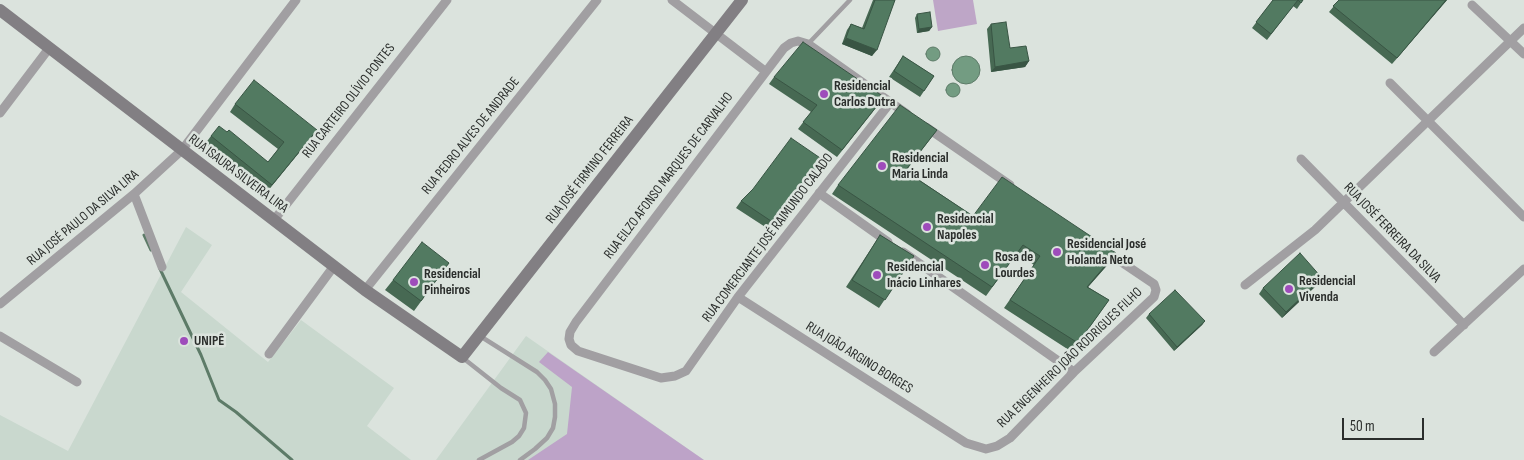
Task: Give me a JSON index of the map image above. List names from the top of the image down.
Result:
{
  "streets": {
    "main road": ["RUA JOSÉ FIRMINO FERREIRA", "RUA ISAURA SILVEIRA LIRA"],
    "street": [
      "RUA CARTEIRO OLÍVIO PONTES",
      "RUA PEDRO ALVES DE ANDRADE",
      "RUA EILZO AFONSO MARQUES DE CARVALHO",
      "RUA JOSÉ PAULO DA SILVA LIRA",
      "RUA JOSÉ FERREIRA DA SILVA",
      "RUA COMERCIANTE JOSÉ RAIMUNDO CALADO",
      "RUA JOÃO ARGINO BORGES",
      "RUA ENGENHEIRO JOÃO RODRIGUES FILHO"
    ]
  },
  "crossings": [
    ["RUA CARTEIRO OLÍVIO PONTES", "RUA ISAURA SILVEIRA LIRA"],
    ["RUA PEDRO ALVES DE ANDRADE", "RUA ISAURA SILVEIRA LIRA"],
    ["RUA JOSÉ FIRMINO FERREIRA", "RUA ISAURA SILVEIRA LIRA"],
    ["RUA ISAURA SILVEIRA LIRA", "RUA JOSÉ PAULO DA SILVA LIRA"],
    ["RUA EILZO AFONSO MARQUES DE CARVALHO", "RUA COMERCIANTE JOSÉ RAIMUNDO CALADO"],
    ["RUA COMERCIANTE JOSÉ RAIMUNDO CALADO", "RUA JOÃO ARGINO BORGES"],
    ["RUA JOÃO ARGINO BORGES", "RUA ENGENHEIRO JOÃO RODRIGUES FILHO"]
  ],
  "places": [
    "Residencial Carlos Dutra",
    "Residencial Maria Linda",
    "Residencial Napoles",
    "Residencial José Holanda Neto",
    "Rosa de Lourdes",
    "Residencial Inácio Linhares",
    "Residencial Pinheiros",
    "Residencial Vivenda",
    "UNIPÊ"
  ],
  "scale_bar": "50 m"
}
